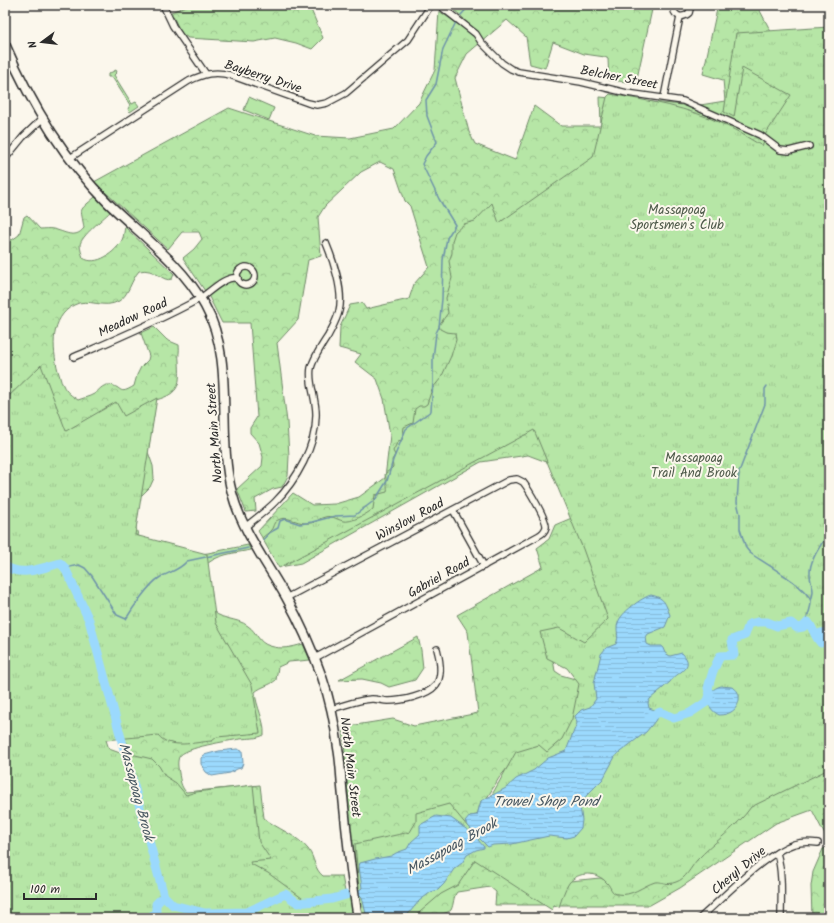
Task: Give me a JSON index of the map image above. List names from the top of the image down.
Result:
{
  "streets": {
    "main road": ["North Main Street"],
    "street": [
      "Bayberry Drive",
      "Belcher Street",
      "Meadow Road",
      "Winslow Road",
      "Gabriel Road",
      "Cheryl Drive"
    ]
  },
  "crossings": [
    ["Bayberry Drive", "North Main Street"],
    ["Meadow Road", "North Main Street"],
    ["North Main Street", "Winslow Road"],
    ["North Main Street", "Gabriel Road"],
    ["Winslow Road", "Gabriel Road"]
  ],
  "water": ["Massapoag Brook", "Trowel Shop Pond"],
  "parks": ["Massapoag Sportsmen's Club", "Massapoag Trail And Brook"],
  "scale_bar": "100 m",
  "north": "left"
}
